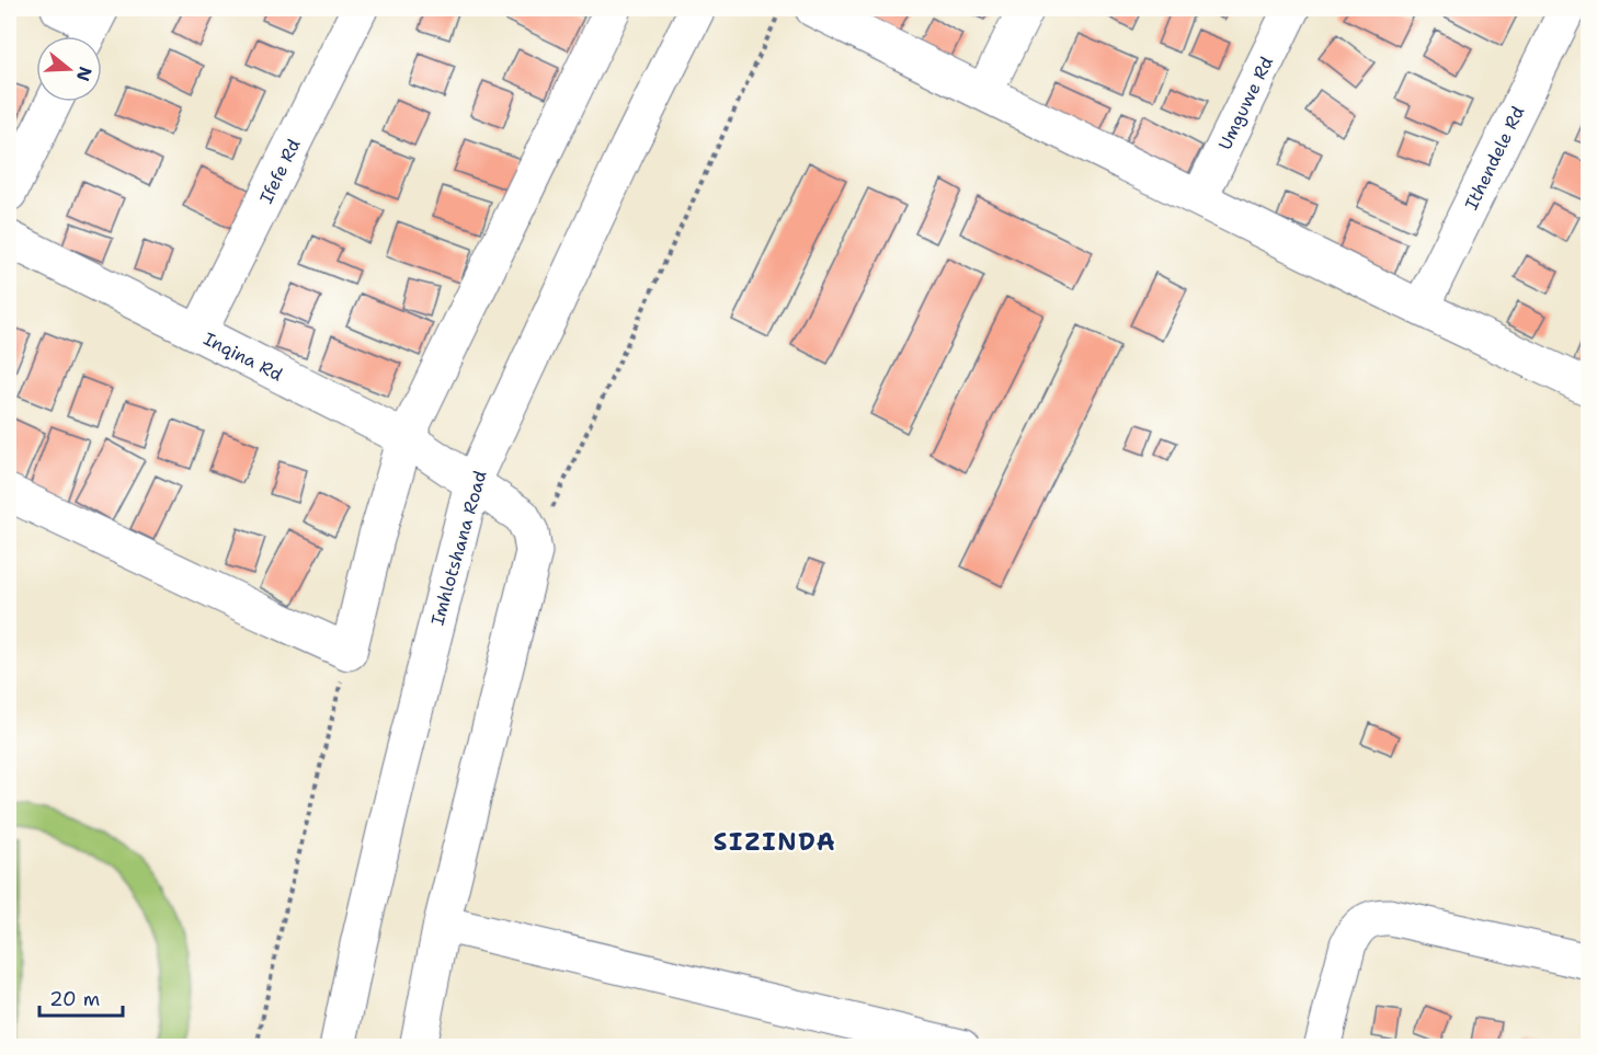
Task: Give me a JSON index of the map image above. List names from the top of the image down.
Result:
{
  "streets": {
    "street": [
      "Umguwe Rd",
      "Ithendele Rd",
      "Ifefe Rd",
      "Inqina Rd",
      "Imhlotshana Road"
    ]
  },
  "crossings": [
    ["Ifefe Rd", "Inqina Rd"],
    ["Inqina Rd", "Imhlotshana Road"]
  ],
  "districts": ["SIZINDA"],
  "scale_bar": "20 m",
  "north": "right"
}
